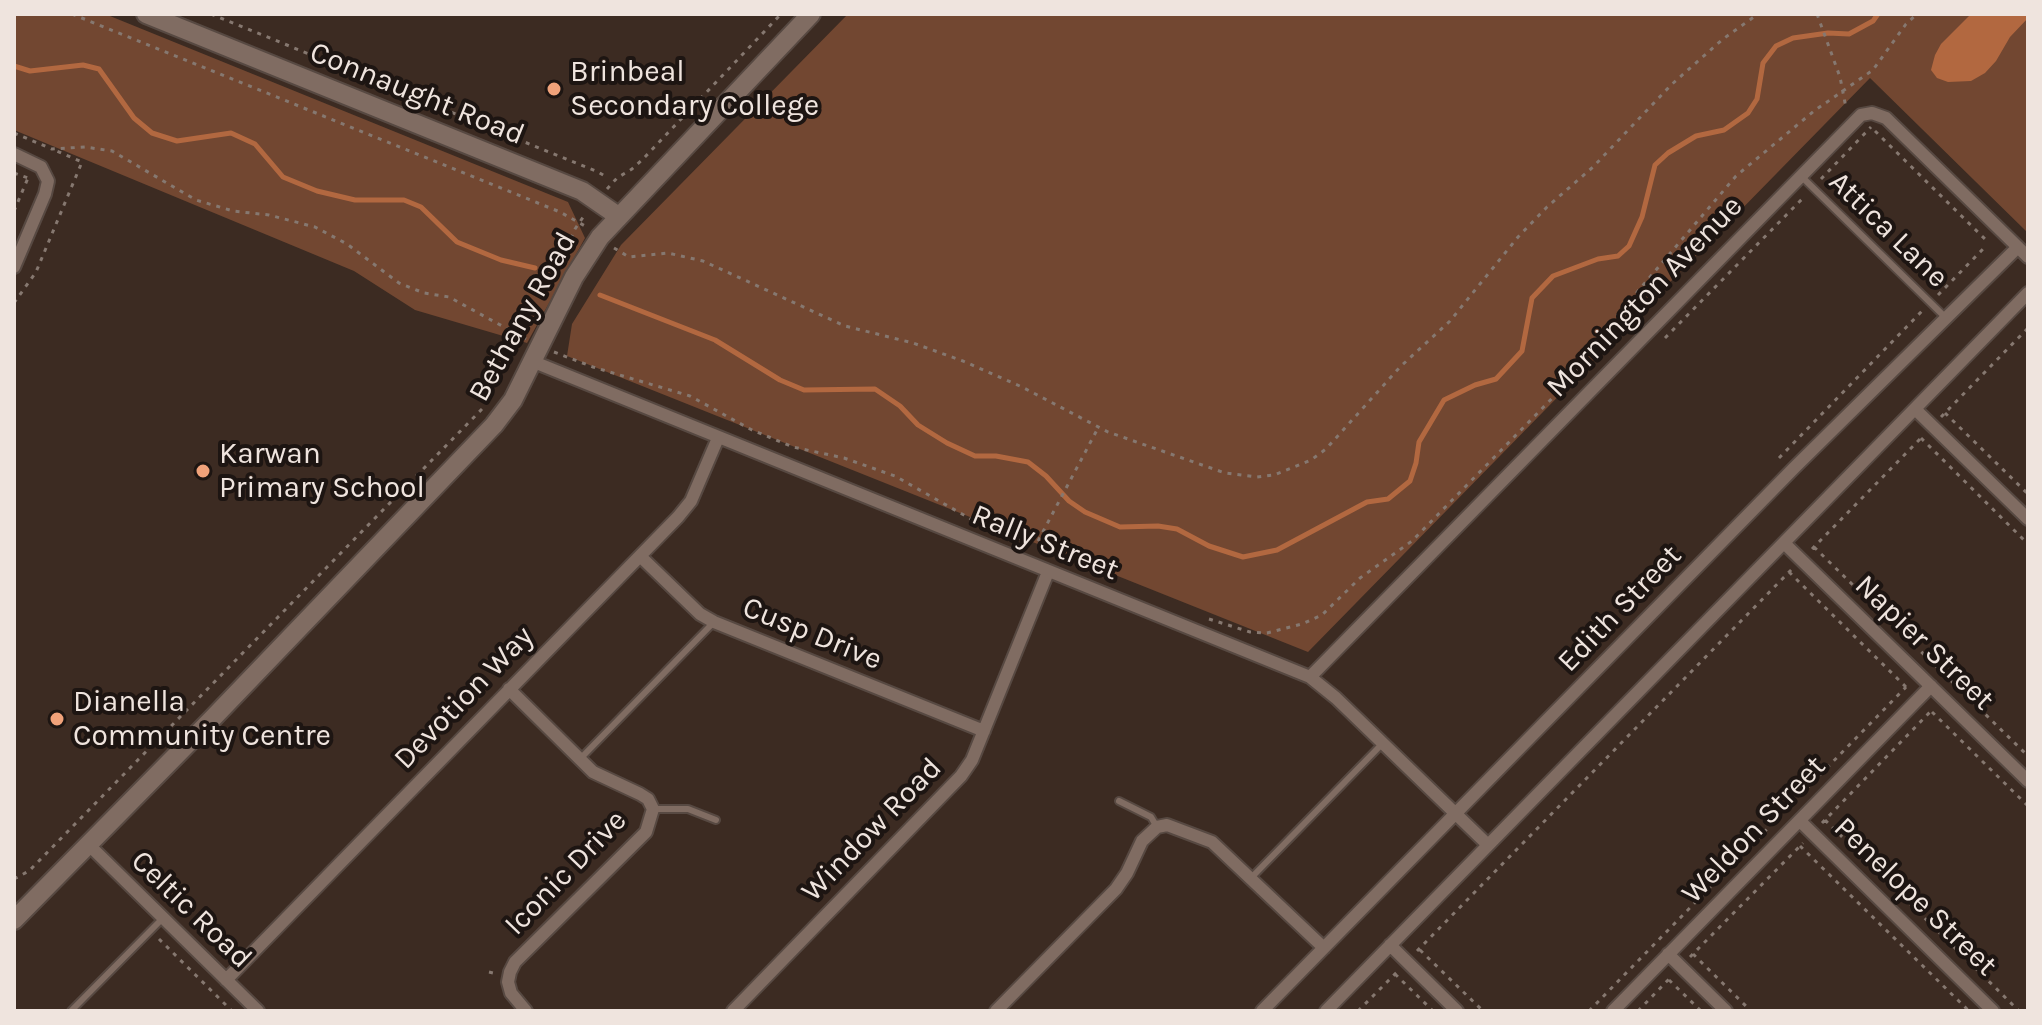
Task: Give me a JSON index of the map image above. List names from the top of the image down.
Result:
{
  "streets": {
    "street": [
      "Connaught Road",
      "Mornington Avenue",
      "Bethany Road",
      "Rally Street",
      "Edith Street",
      "Cusp Drive",
      "Napier Street",
      "Devotion Way",
      "Window Road",
      "Weldon Street",
      "Iconic Drive",
      "Penelope Street",
      "Celtic Road"
    ],
    "lane": ["Attica Lane"]
  },
  "crossings": [
    ["Connaught Road", "Bethany Road"],
    ["Attica Lane", "Mornington Avenue"],
    ["Attica Lane", "Edith Street"],
    ["Mornington Avenue", "Rally Street"],
    ["Mornington Avenue", "Edith Street"],
    ["Bethany Road", "Rally Street"],
    ["Bethany Road", "Celtic Road"],
    ["Rally Street", "Edith Street"],
    ["Rally Street", "Devotion Way"],
    ["Rally Street", "Window Road"],
    ["Cusp Drive", "Devotion Way"],
    ["Cusp Drive", "Window Road"],
    ["Napier Street", "Weldon Street"],
    ["Devotion Way", "Iconic Drive"],
    ["Devotion Way", "Celtic Road"],
    ["Weldon Street", "Penelope Street"]
  ],
  "places": ["Brinbeal Secondary College", "Karwan Primary School", "Dianella Community Centre"]
}
